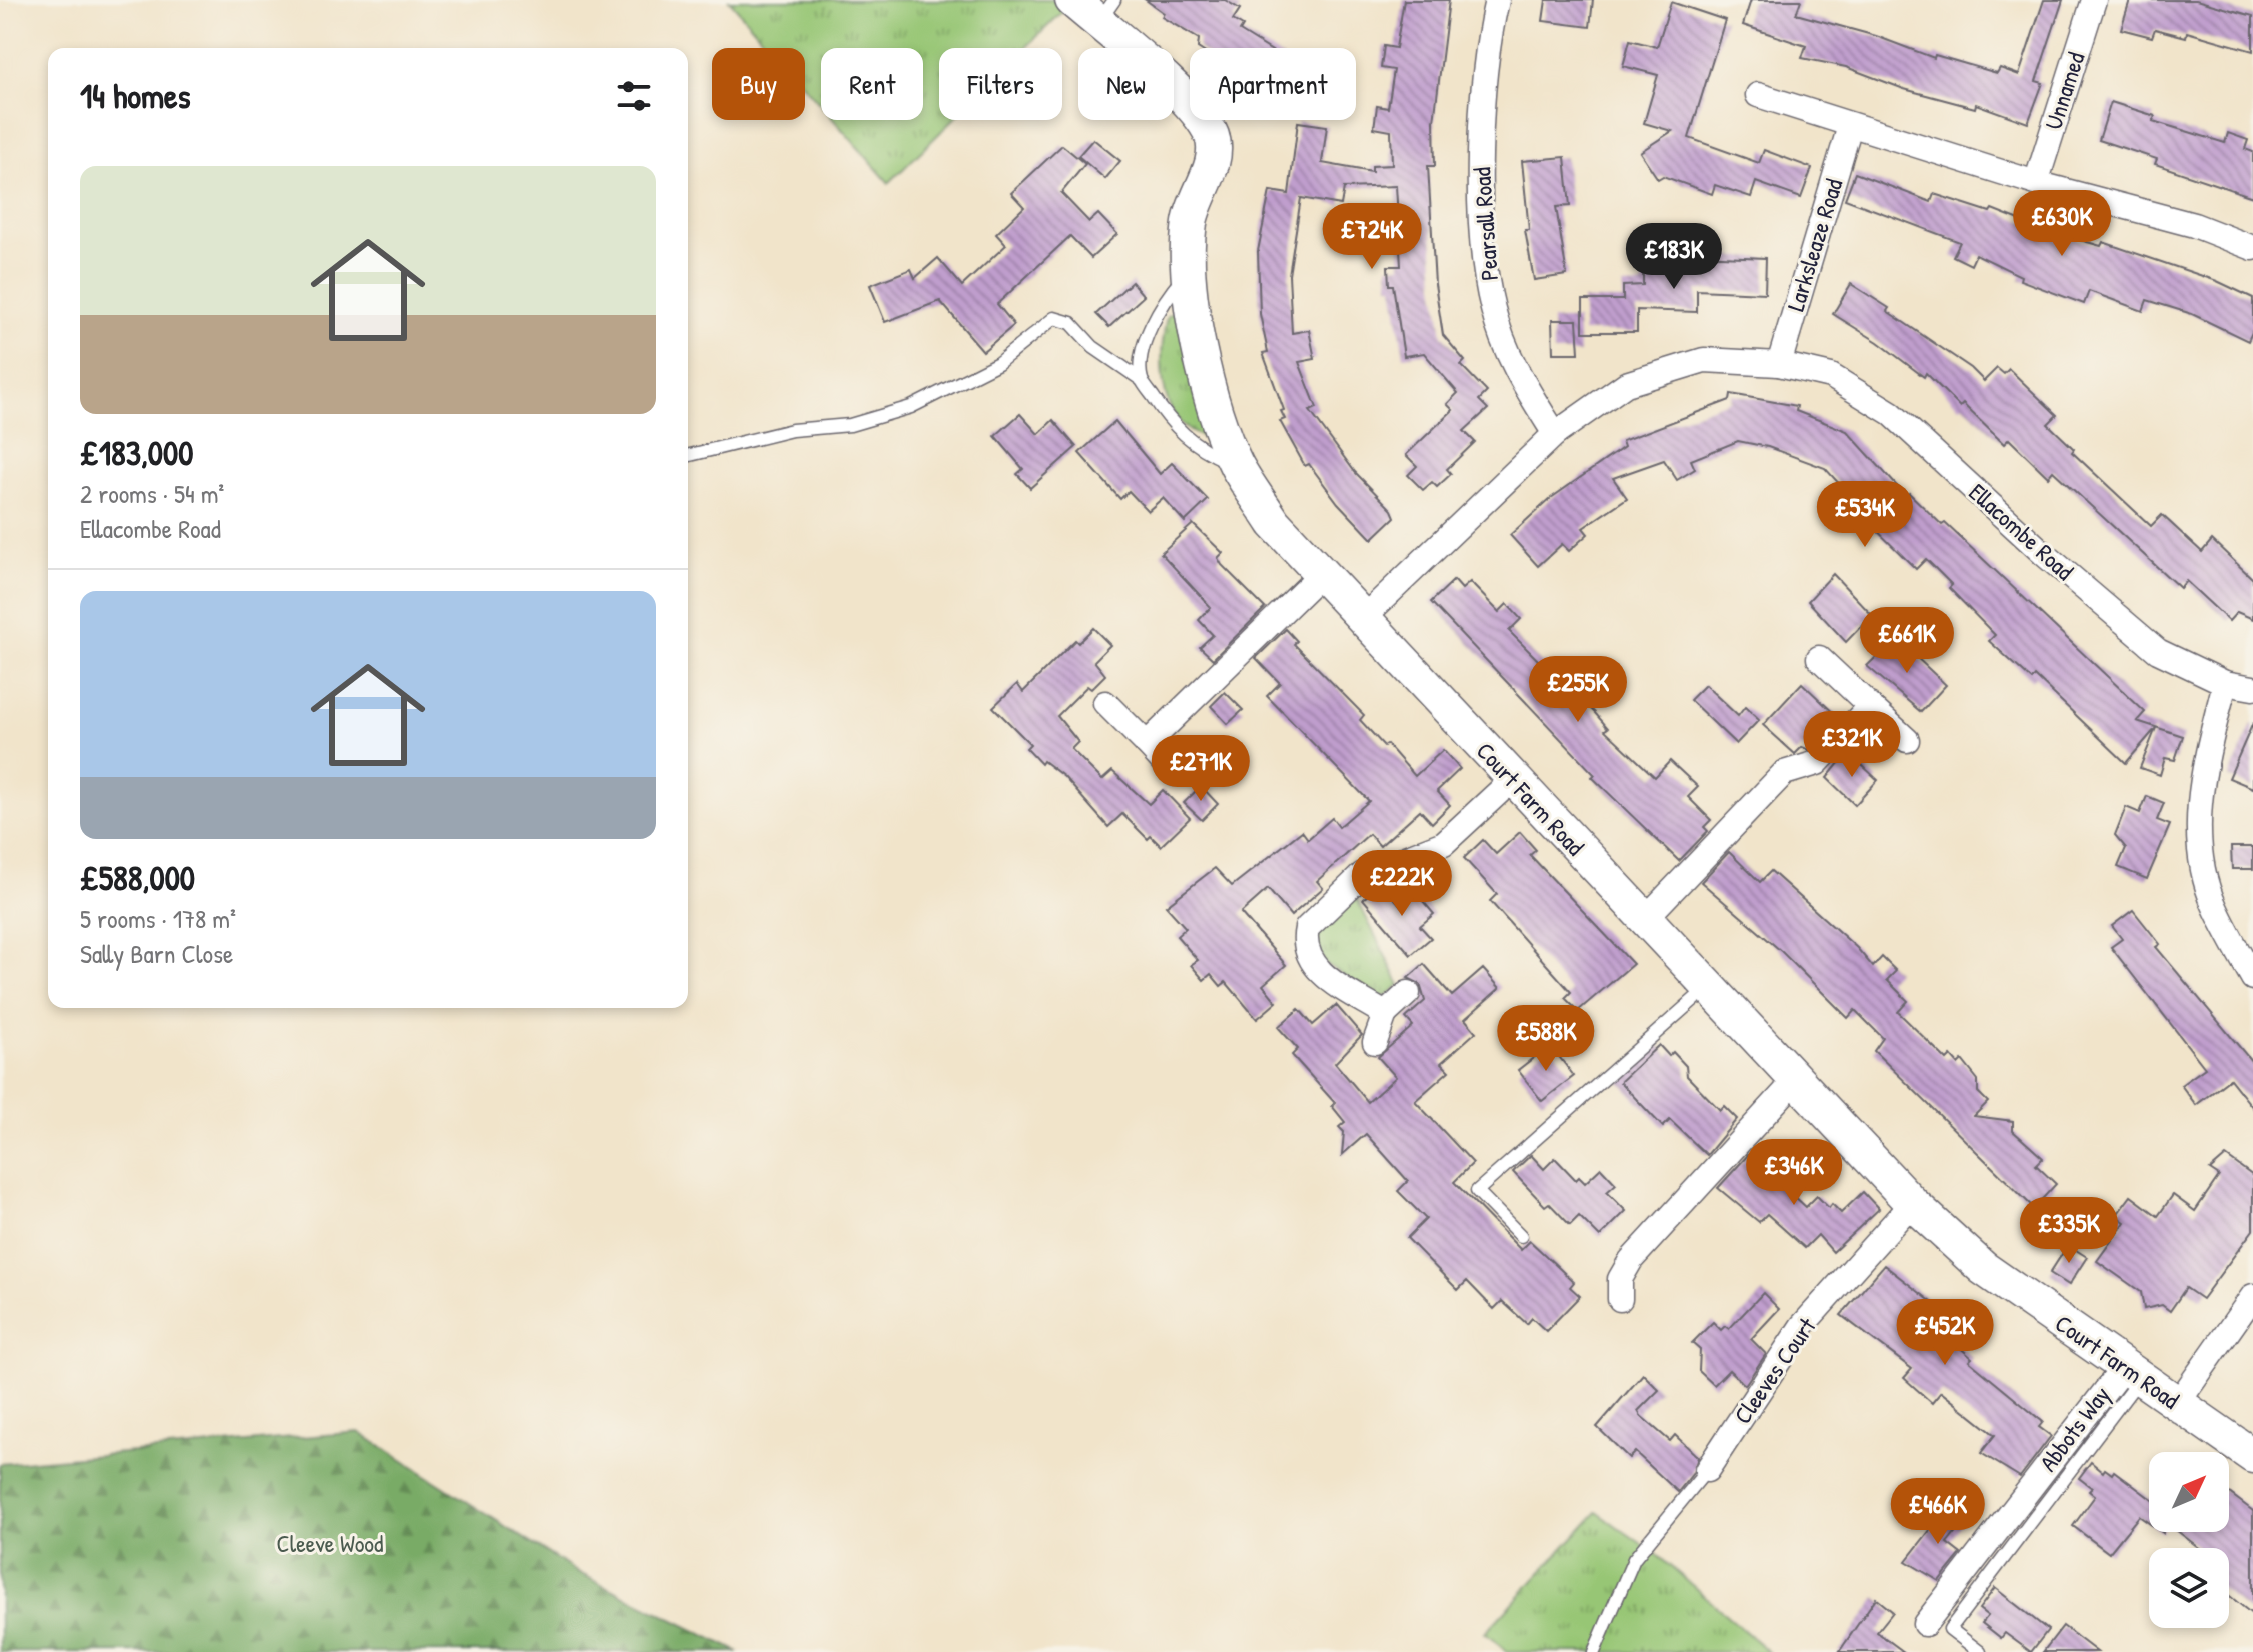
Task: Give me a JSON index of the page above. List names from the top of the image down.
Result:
{
  "streets": {
    "street": [
      "Unnamed",
      "Pearsall Road",
      "Larksleaze Road",
      "Ellacombe Road",
      "Court Farm Road",
      "Cleeves Court"
    ],
    "lane": ["Abbots Way"]
  },
  "crossings": [
    ["Pearsall Road", "Ellacombe Road"],
    ["Larksleaze Road", "Ellacombe Road"],
    ["Ellacombe Road", "Court Farm Road"],
    ["Court Farm Road", "Cleeves Court"],
    ["Court Farm Road", "Abbots Way"]
  ],
  "parks": ["Cleeve Wood"],
  "north": "top right",
  "page": {
    "chip": [
      "Buy",
      "Rent",
      "Filters",
      "New",
      "Apartment"
    ],
    "heading": "14 homes",
    "list": [
      {
        "name": "£183,000",
        "note": "2 rooms · 54 m² · Ellacombe Road"
      },
      {
        "name": "£588,000",
        "note": "5 rooms · 178 m² · Sally Barn Close"
      }
    ],
    "price": [
      "£630K",
      "£724K",
      "£183K",
      "£534K",
      "£661K",
      "£255K",
      "£321K",
      "£271K",
      "£222K",
      "£588K",
      "£346K",
      "£335K",
      "£452K",
      "£466K"
    ]
  }
}
